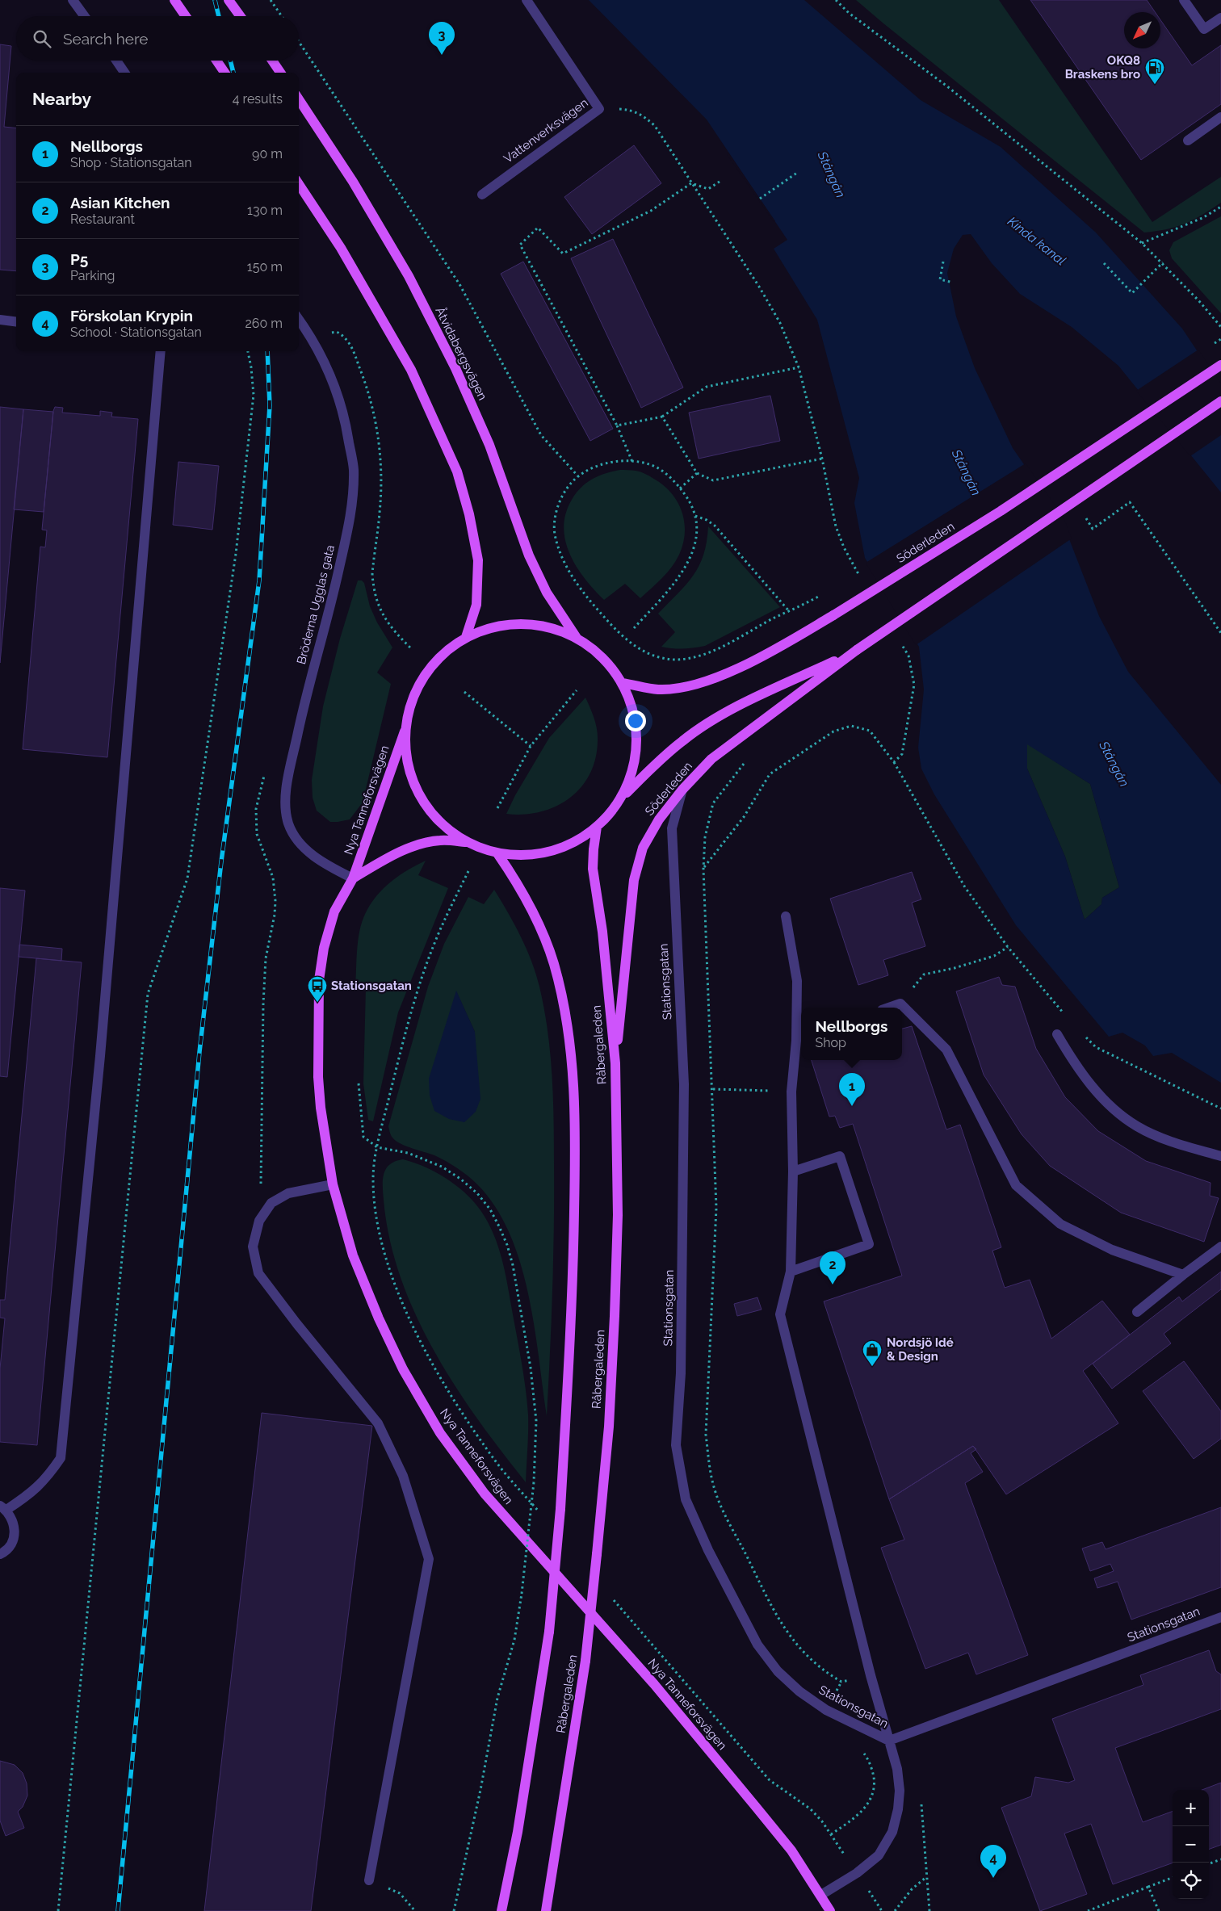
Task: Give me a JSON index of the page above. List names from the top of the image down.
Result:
{
  "streets": {
    "main road": [
      "Åtvidabergsvägen",
      "Söderleden",
      "Nya Tanneforsvägen",
      "Råbergaleden"
    ],
    "street": ["Vattenverksvägen", "Bröderna Ugglas gata", "Stationsgatan"]
  },
  "crossings": [
    ["Söderleden", "Stationsgatan"],
    ["Söderleden", "Råbergaleden"],
    ["Bröderna Ugglas gata", "Nya Tanneforsvägen"],
    ["Nya Tanneforsvägen", "Stationsgatan"]
  ],
  "water": ["Stångån", "Kinda kanal"],
  "places": {
    "fuel station": ["OKQ8 Braskens bro"],
    "bus stop": ["Stationsgatan"],
    "shop": ["Nordsjö Idé & Design"]
  },
  "north": "bottom left",
  "page": {
    "search": "Search here",
    "pins": [
      "3",
      "1",
      "2",
      "4"
    ],
    "heading": ["Nearby", "4 results"],
    "list": [
      {
        "mark": "1",
        "name": "Nellborgs",
        "note": "Shop · Stationsgatan",
        "value": "90 m"
      },
      {
        "mark": "2",
        "name": "Asian Kitchen",
        "note": "Restaurant",
        "value": "130 m"
      },
      {
        "mark": "3",
        "name": "P5",
        "note": "Parking",
        "value": "150 m"
      },
      {
        "mark": "4",
        "name": "Förskolan Krypin",
        "note": "School · Stationsgatan",
        "value": "260 m"
      }
    ],
    "popup": ["Nellborgs", "Shop"],
    "map_buttons": ["+", "−"]
  }
}
